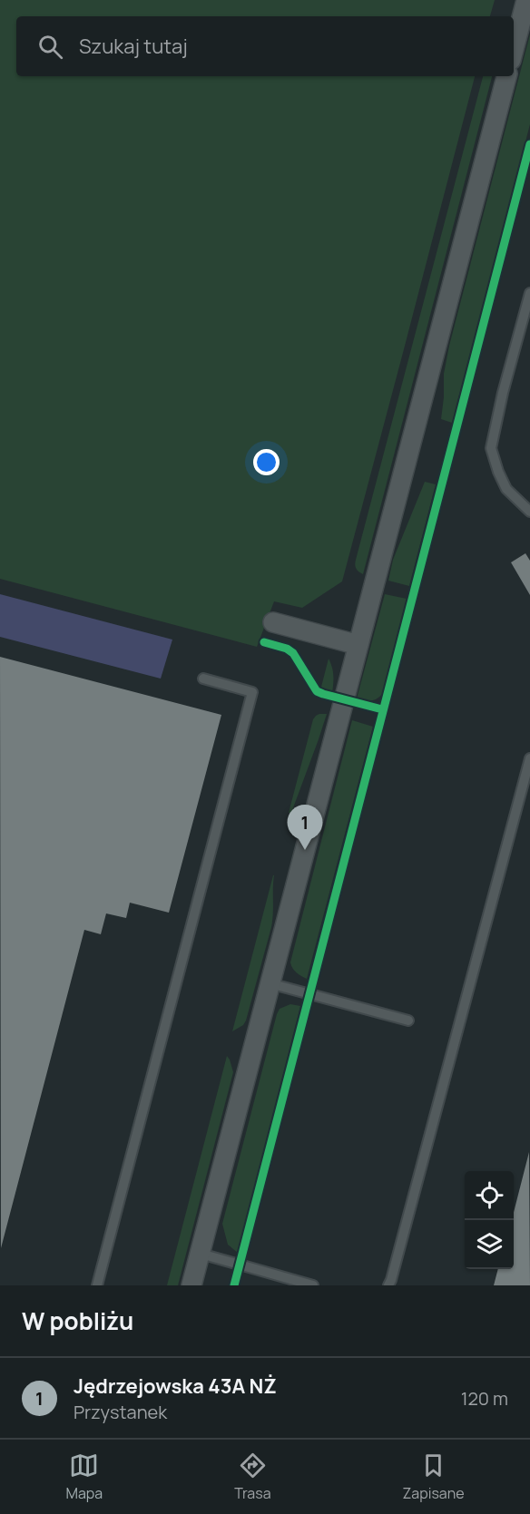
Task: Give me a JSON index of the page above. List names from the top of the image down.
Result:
{
  "page": {
    "search": "Szukaj tutaj",
    "pins": "1",
    "heading": "W pobliżu",
    "list": [
      {
        "mark": "1",
        "name": "Jędrzejowska 43A NŻ",
        "note": "Przystanek",
        "value": "120 m"
      }
    ],
    "nav": ["Mapa", "Trasa", "Zapisane"]
  }
}
